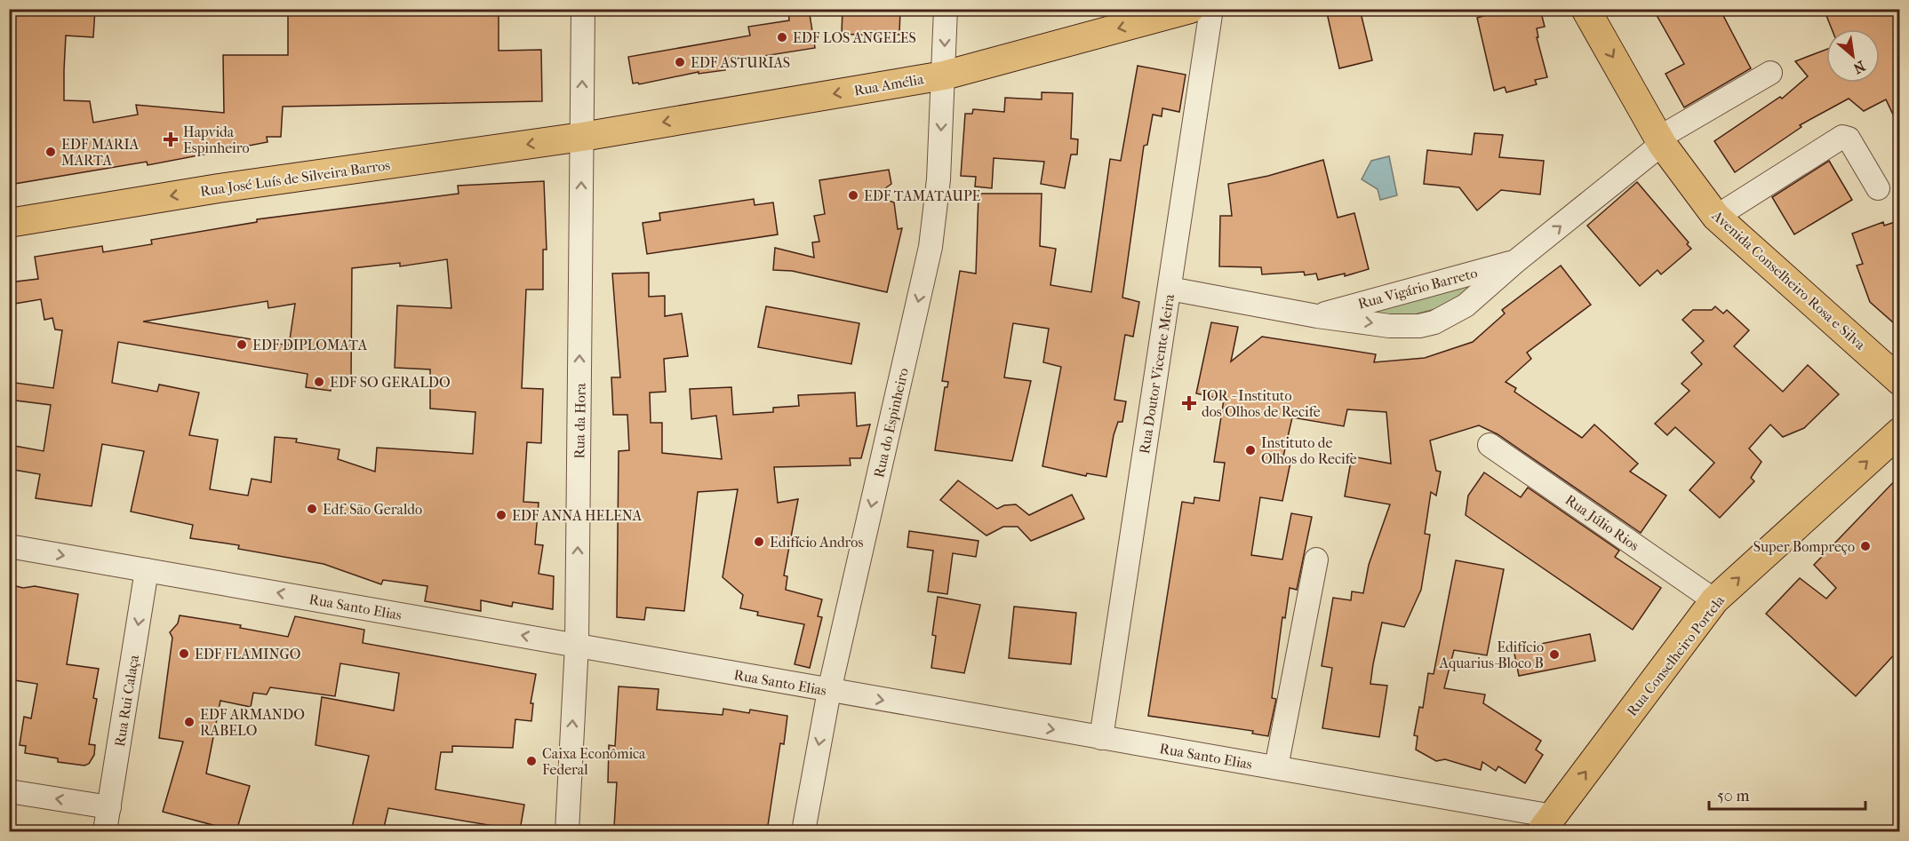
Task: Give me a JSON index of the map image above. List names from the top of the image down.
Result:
{
  "streets": {
    "main road": [
      "Rua Amélia",
      "Rua José Luís de Silveira Barros",
      "Avenida Conselheiro Rosa e Silva",
      "Rua Conselheiro Portela"
    ],
    "street": [
      "Rua Vigário Barreto",
      "Rua Doutor Vicente Meira",
      "Rua da Hora",
      "Rua do Espinheiro",
      "Rua Júlio Rios",
      "Rua Santo Elias",
      "Rua Rui Calaça"
    ]
  },
  "crossings": [
    ["Rua Amélia", "Rua José Luís de Silveira Barros"],
    ["Rua Amélia", "Rua da Hora"],
    ["Rua Amélia", "Rua do Espinheiro"],
    ["Rua José Luís de Silveira Barros", "Rua da Hora"],
    ["Avenida Conselheiro Rosa e Silva", "Rua Vigário Barreto"],
    ["Rua Vigário Barreto", "Rua Doutor Vicente Meira"],
    ["Rua Doutor Vicente Meira", "Rua Santo Elias"],
    ["Rua da Hora", "Rua Santo Elias"],
    ["Rua do Espinheiro", "Rua Santo Elias"],
    ["Rua Júlio Rios", "Rua Conselheiro Portela"],
    ["Rua Santo Elias", "Rua Conselheiro Portela"],
    ["Rua Santo Elias", "Rua Rui Calaça"]
  ],
  "one_way": [
    "Rua Amélia",
    "Rua José Luís de Silveira Barros",
    "Rua da Hora",
    "Rua do Espinheiro",
    "Rua Conselheiro Portela",
    "Rua Rui Calaça"
  ],
  "places": {
    "other": [
      "EDF LOS ANGELES",
      "EDF ASTURIAS",
      "EDF MARIA MARTA",
      "EDF TAMATAUPE",
      "EDF DIPLOMATA",
      "EDF SO GERALDO",
      "Instituto de Olhos do Recife",
      "Edf. São Geraldo",
      "EDF ANNA HELENA",
      "Edifício Andros",
      "Super Bompreço",
      "EDF FLAMINGO",
      "Edifício Aquarius-Bloco B",
      "EDF ARMANDO RABELO",
      "Caixa Econômica Federal"
    ],
    "health": ["Hapvida Espinheiro", "IOR - Instituto dos Olhos de Recife"]
  },
  "scale_bar": "50 m",
  "north": "bottom right"
}
